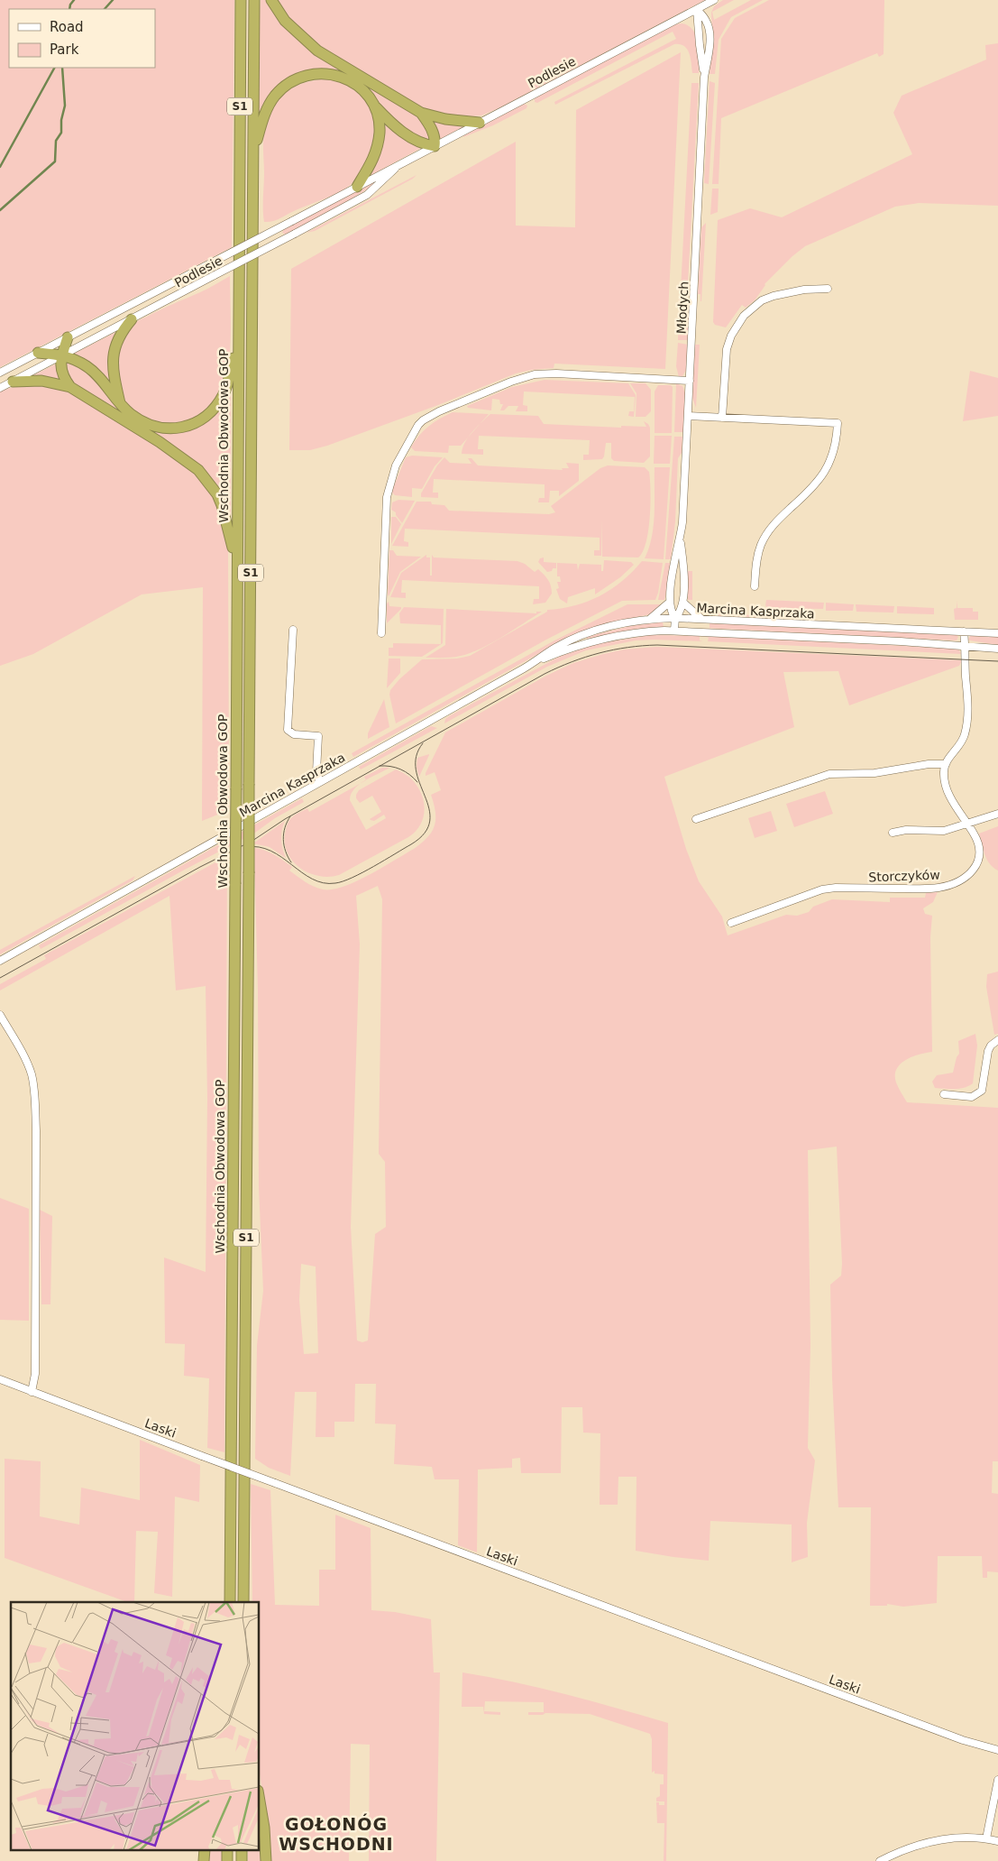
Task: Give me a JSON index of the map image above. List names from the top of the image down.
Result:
{
  "streets": {
    "highway": ["S1", "Wschodnia Obwodowa GOP"],
    "street": [
      "Podlesie",
      "Młodych",
      "Marcina Kasprzaka",
      "Storczyków",
      "Laski"
    ]
  },
  "crossings": [
    ["Podlesie", "Młodych"]
  ],
  "districts": ["GOŁONÓG WSCHODNI"],
  "legend": ["Road", "Park"]
}
